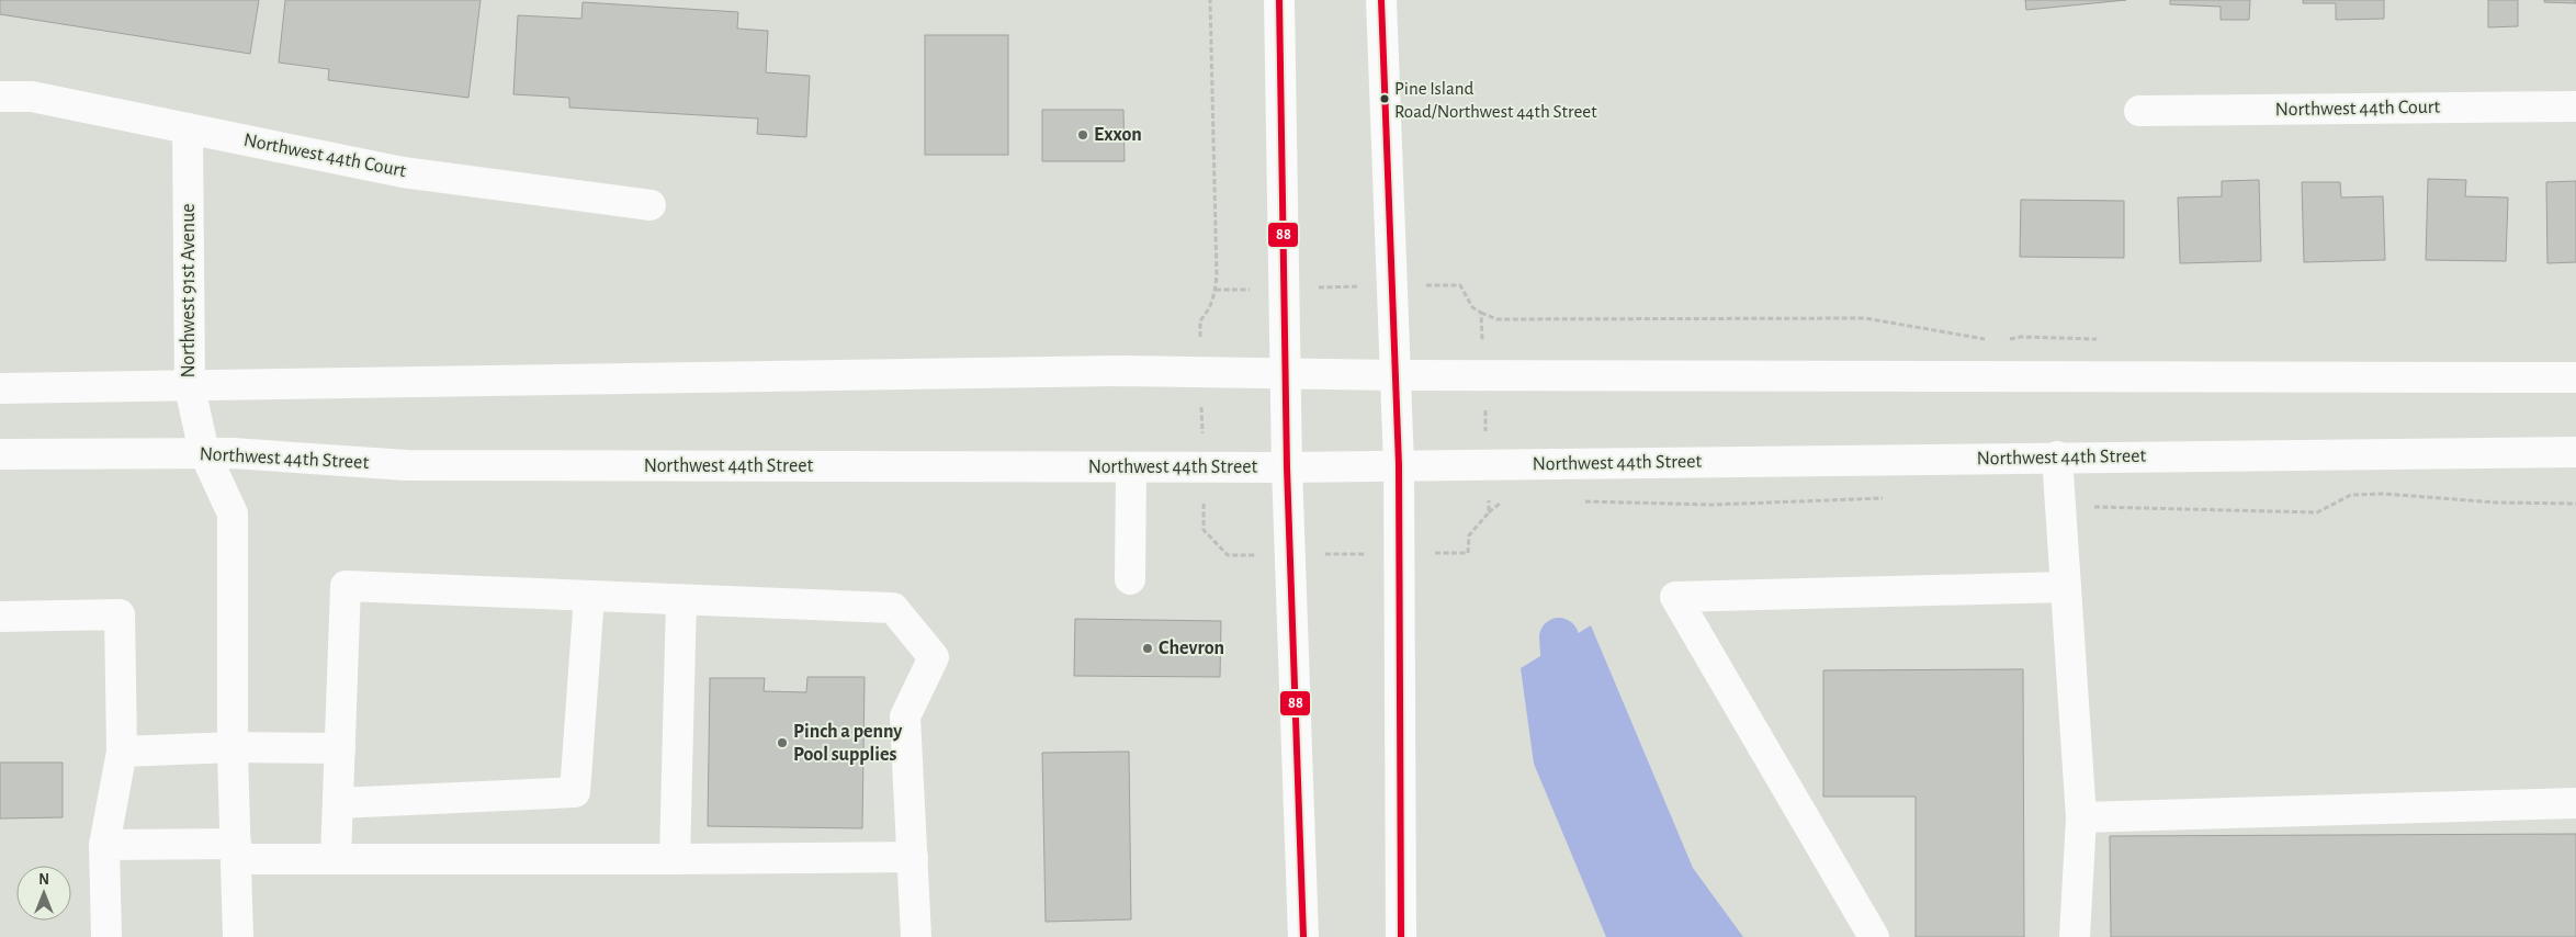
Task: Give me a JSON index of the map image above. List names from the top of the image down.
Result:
{
  "streets": {
    "street": ["Northwest 44th Court", "Northwest 91st Avenue", "Northwest 44th Street"]
  },
  "crossings": [
    ["Northwest 44th Court", "Northwest 91st Avenue"],
    ["Northwest 91st Avenue", "Northwest 44th Street"]
  ],
  "places": [
    "Pine Island Road/Northwest 44th Street",
    "Exxon",
    "Chevron",
    "Pinch a penny Pool supplies"
  ],
  "lines": ["transit line 88"],
  "north": "top"
}
